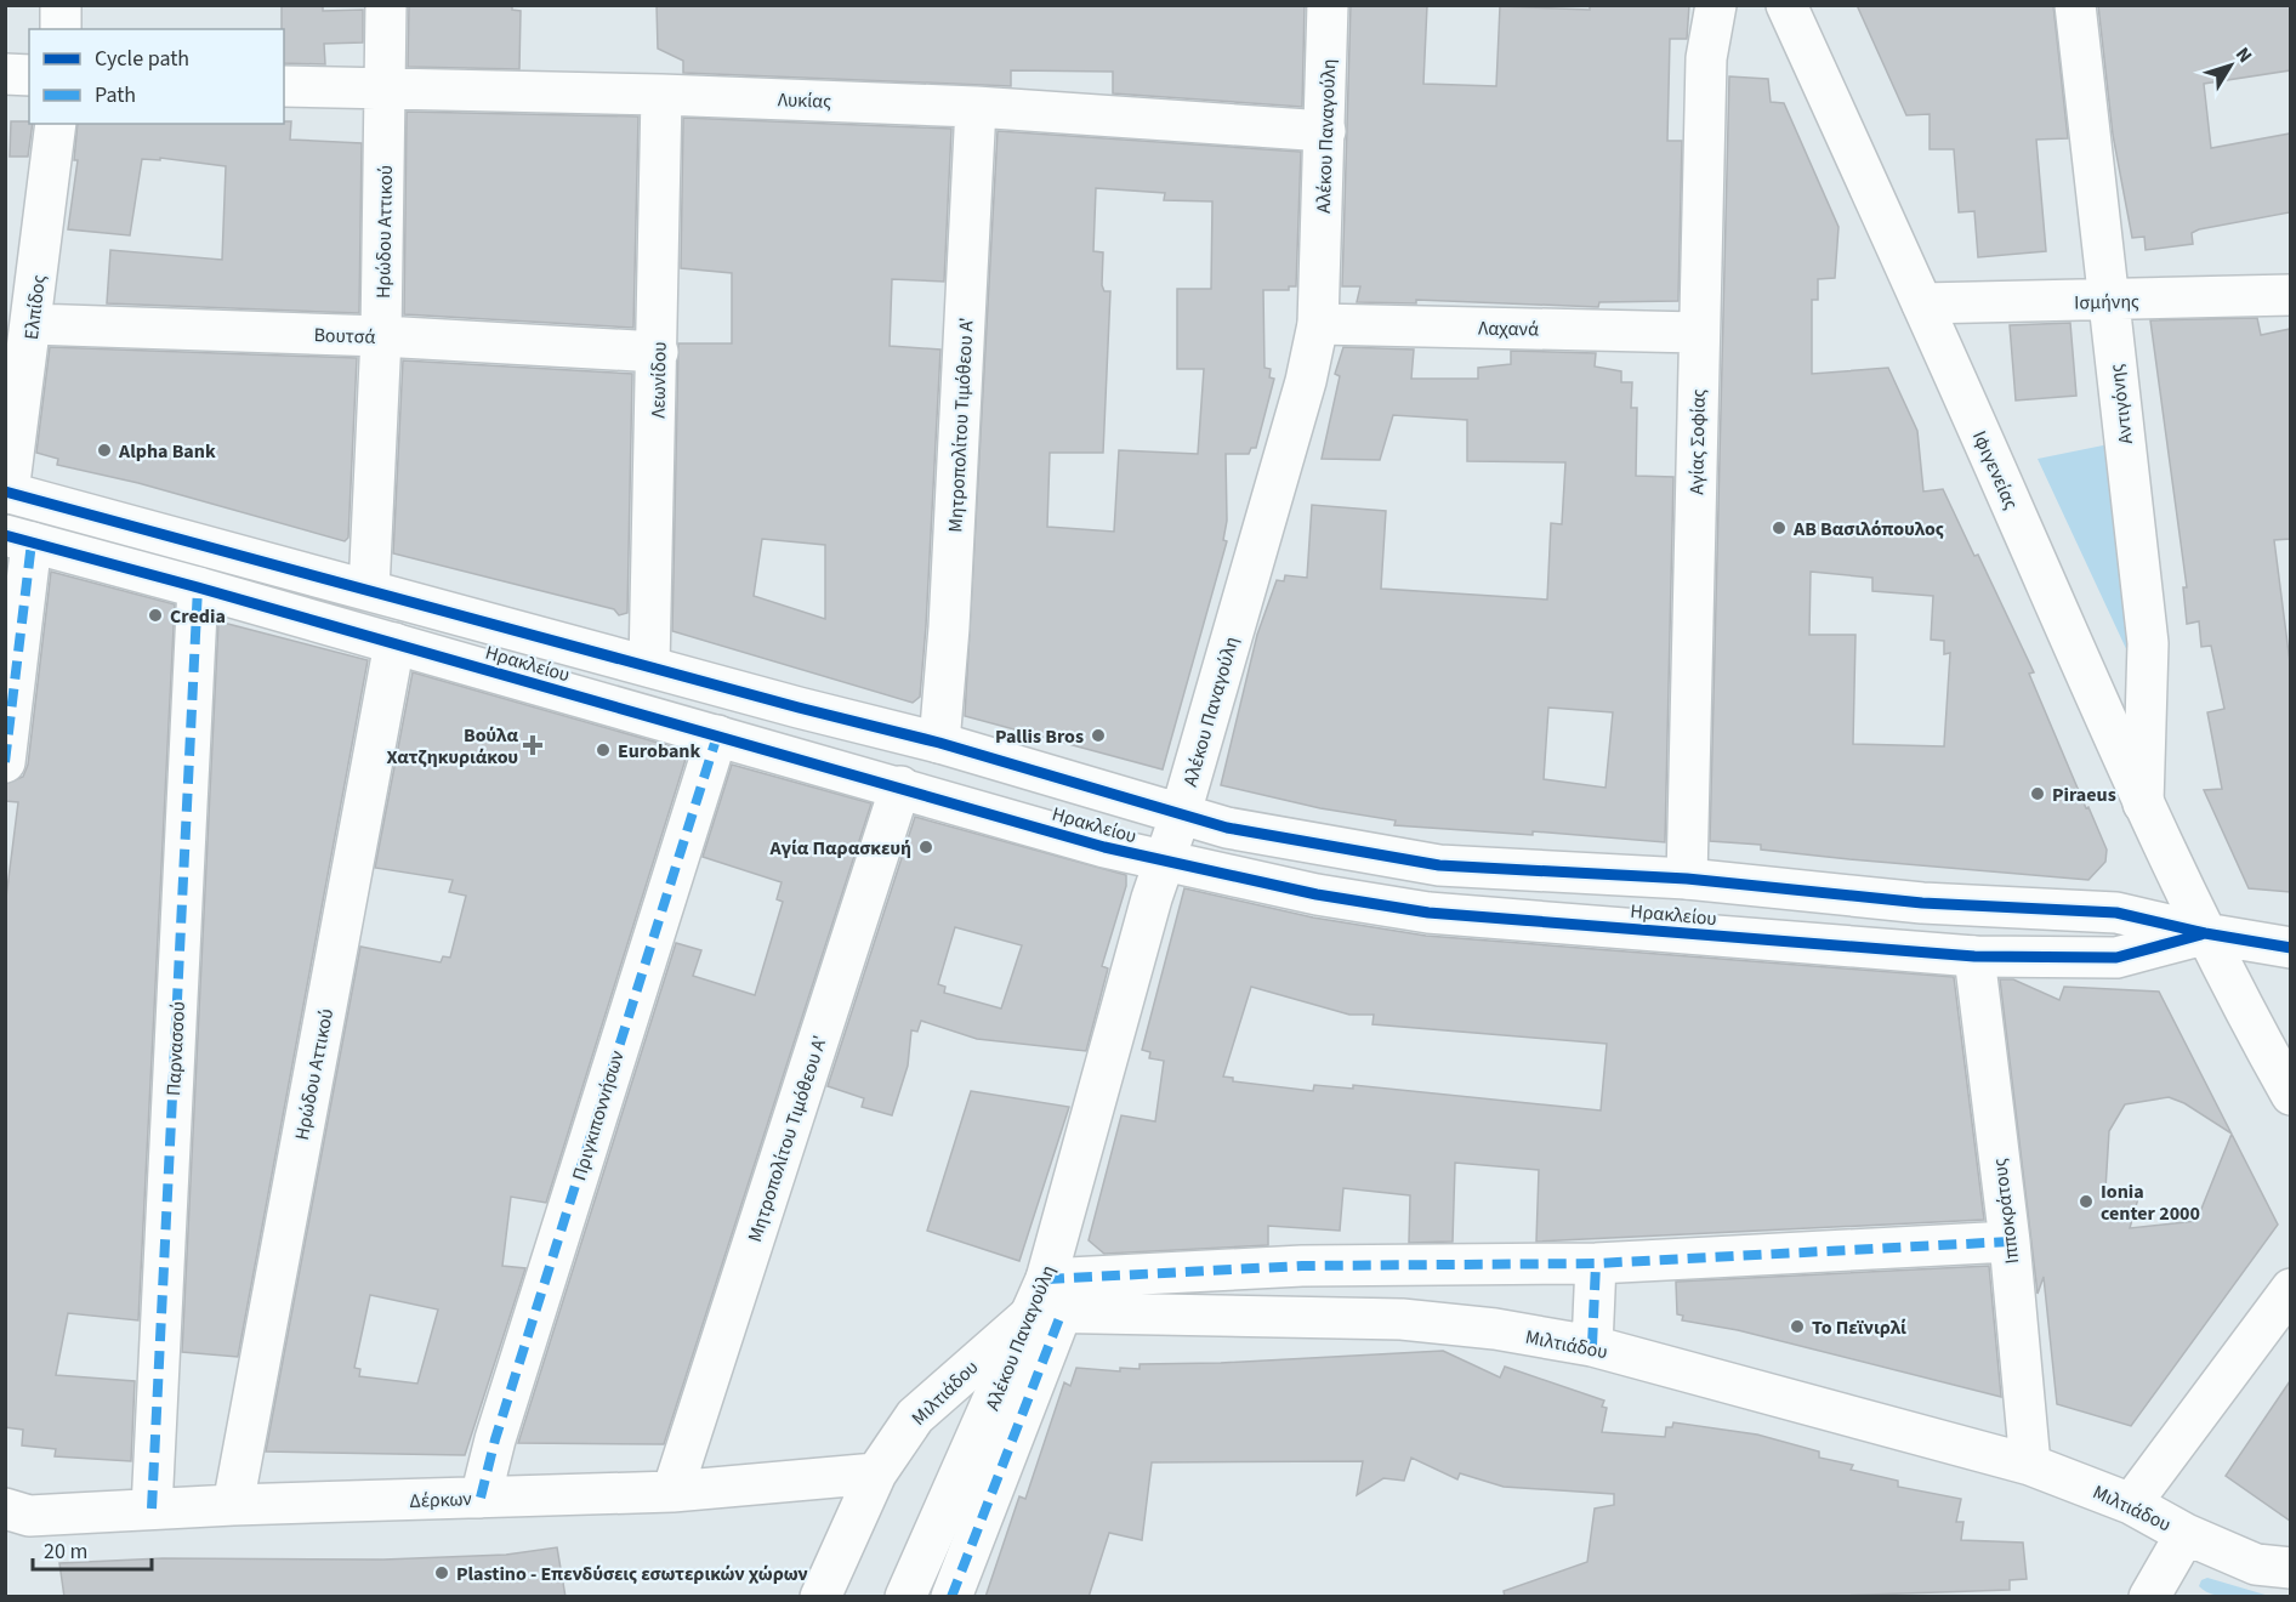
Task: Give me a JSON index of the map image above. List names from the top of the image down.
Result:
{
  "streets": {
    "street": [
      "Λυκίας",
      "Αλέκου Παναγούλη",
      "Ηρώδου Αττικού",
      "Ισμήνης",
      "Ελπίδος",
      "Λαχανά",
      "Βουτσά",
      "Λεωνίδου",
      "Αντιγόνης",
      "Μητροπολίτου Τιμόθεου Α'",
      "Αγίας Σοφίας",
      "Ιφιγενείας",
      "Ηρακλείου",
      "Παρνασσού",
      "Πριγκιποννήσων",
      "Ιπποκράτους",
      "Μιλτιάδου",
      "Δέρκων"
    ]
  },
  "crossings": [
    ["Λυκίας", "Αλέκου Παναγούλη"],
    ["Λυκίας", "Ηρώδου Αττικού"],
    ["Λυκίας", "Λεωνίδου"],
    ["Λυκίας", "Μητροπολίτου Τιμόθεου Α'"],
    ["Αλέκου Παναγούλη", "Λαχανά"],
    ["Αλέκου Παναγούλη", "Ηρακλείου"],
    ["Αλέκου Παναγούλη", "Μιλτιάδου"],
    ["Ηρώδου Αττικού", "Βουτσά"],
    ["Ηρώδου Αττικού", "Ηρακλείου"],
    ["Ηρώδου Αττικού", "Δέρκων"],
    ["Ισμήνης", "Αντιγόνης"],
    ["Ισμήνης", "Ιφιγενείας"],
    ["Ελπίδος", "Βουτσά"],
    ["Ελπίδος", "Ηρακλείου"],
    ["Λαχανά", "Αγίας Σοφίας"],
    ["Βουτσά", "Λεωνίδου"],
    ["Λεωνίδου", "Ηρακλείου"],
    ["Αντιγόνης", "Ιφιγενείας"],
    ["Μητροπολίτου Τιμόθεου Α'", "Ηρακλείου"],
    ["Μητροπολίτου Τιμόθεου Α'", "Δέρκων"],
    ["Αγίας Σοφίας", "Ηρακλείου"],
    ["Ιφιγενείας", "Ηρακλείου"],
    ["Ηρακλείου", "Παρνασσού"],
    ["Ηρακλείου", "Πριγκιποννήσων"],
    ["Ηρακλείου", "Ιπποκράτους"],
    ["Παρνασσού", "Δέρκων"],
    ["Πριγκιποννήσων", "Δέρκων"],
    ["Ιπποκράτους", "Μιλτιάδου"],
    ["Μιλτιάδου", "Δέρκων"]
  ],
  "places": {
    "other": [
      "Alpha Bank",
      "ΑΒ Βασιλόπουλος",
      "Credia",
      "Pallis Bros",
      "Eurobank",
      "Piraeus",
      "Αγία Παρασκευή",
      "Ionia center 2000",
      "Το Πεϊνιρλί",
      "Plastino - Επενδύσεις εσωτερικών χώρων"
    ],
    "health": ["Βούλα Χατζηκυριάκου"]
  },
  "legend": ["Cycle path", "Path"],
  "scale_bar": "20 m",
  "north": "top right"
}
